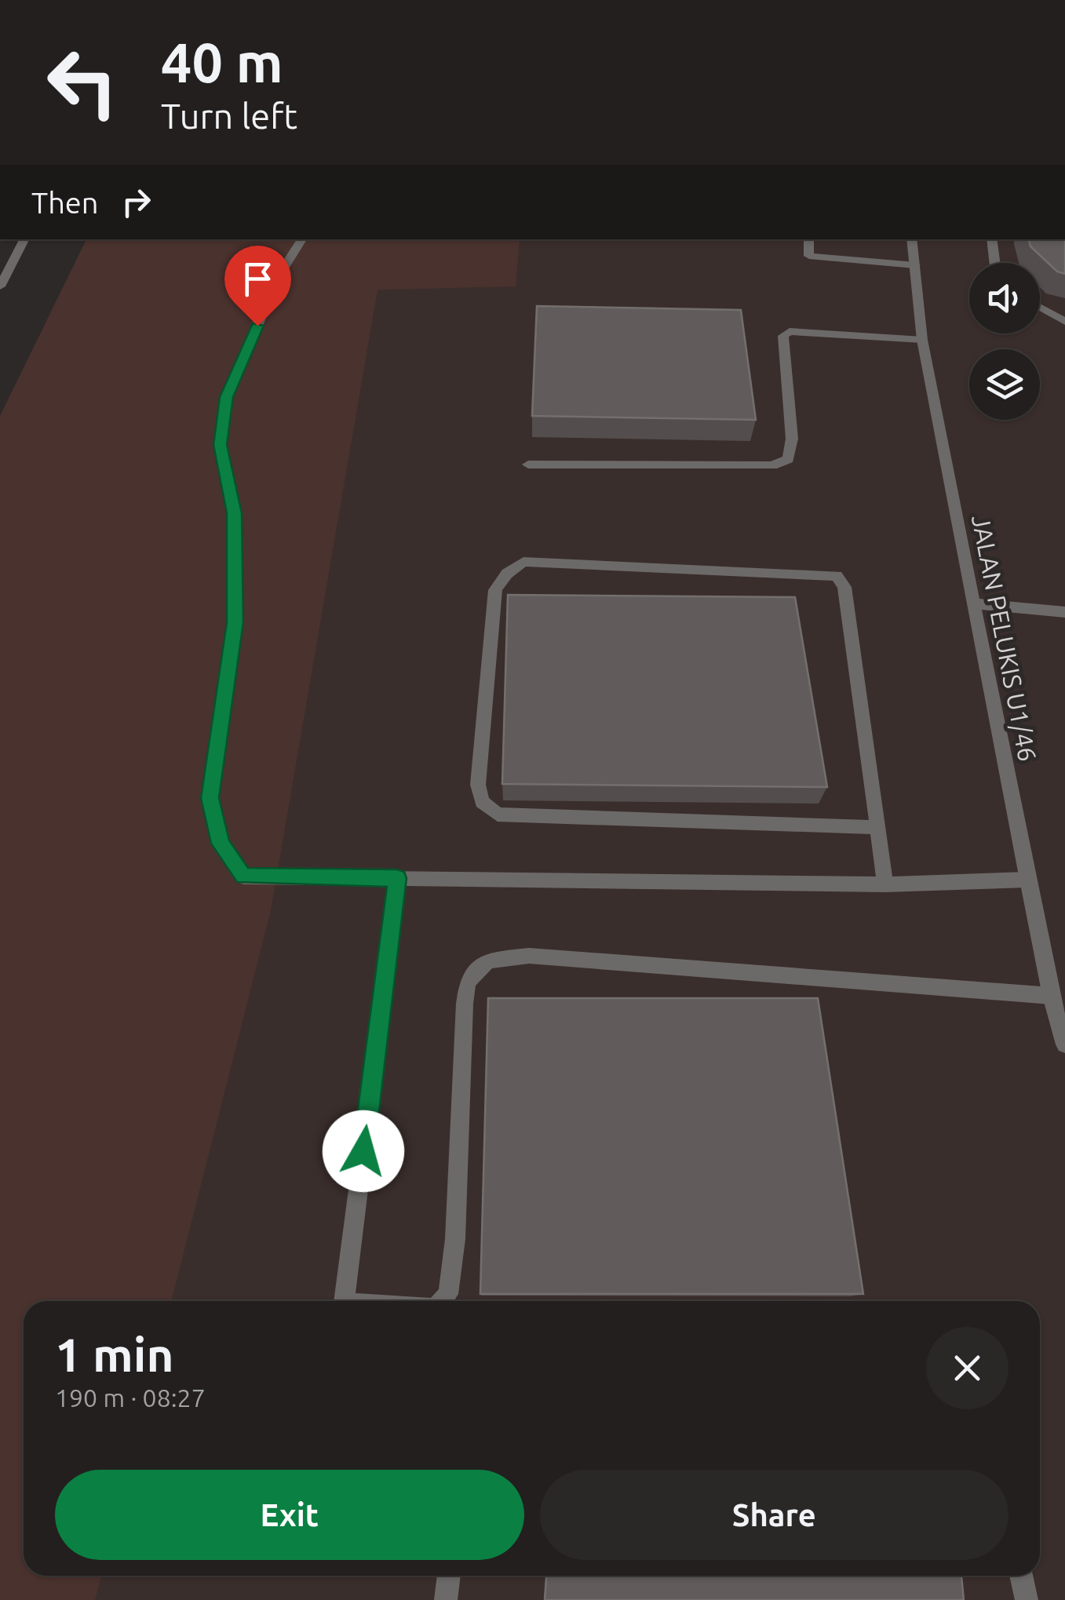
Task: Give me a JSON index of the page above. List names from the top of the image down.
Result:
{
  "streets": {
    "street": ["JALAN PELUKIS U1/46"]
  },
  "page": {
    "turn": ["40 m", "Turn left"],
    "then": "Then",
    "heading": ["1 min", "190 m · 08:27"],
    "buttons": ["Exit", "Share"]
  }
}
